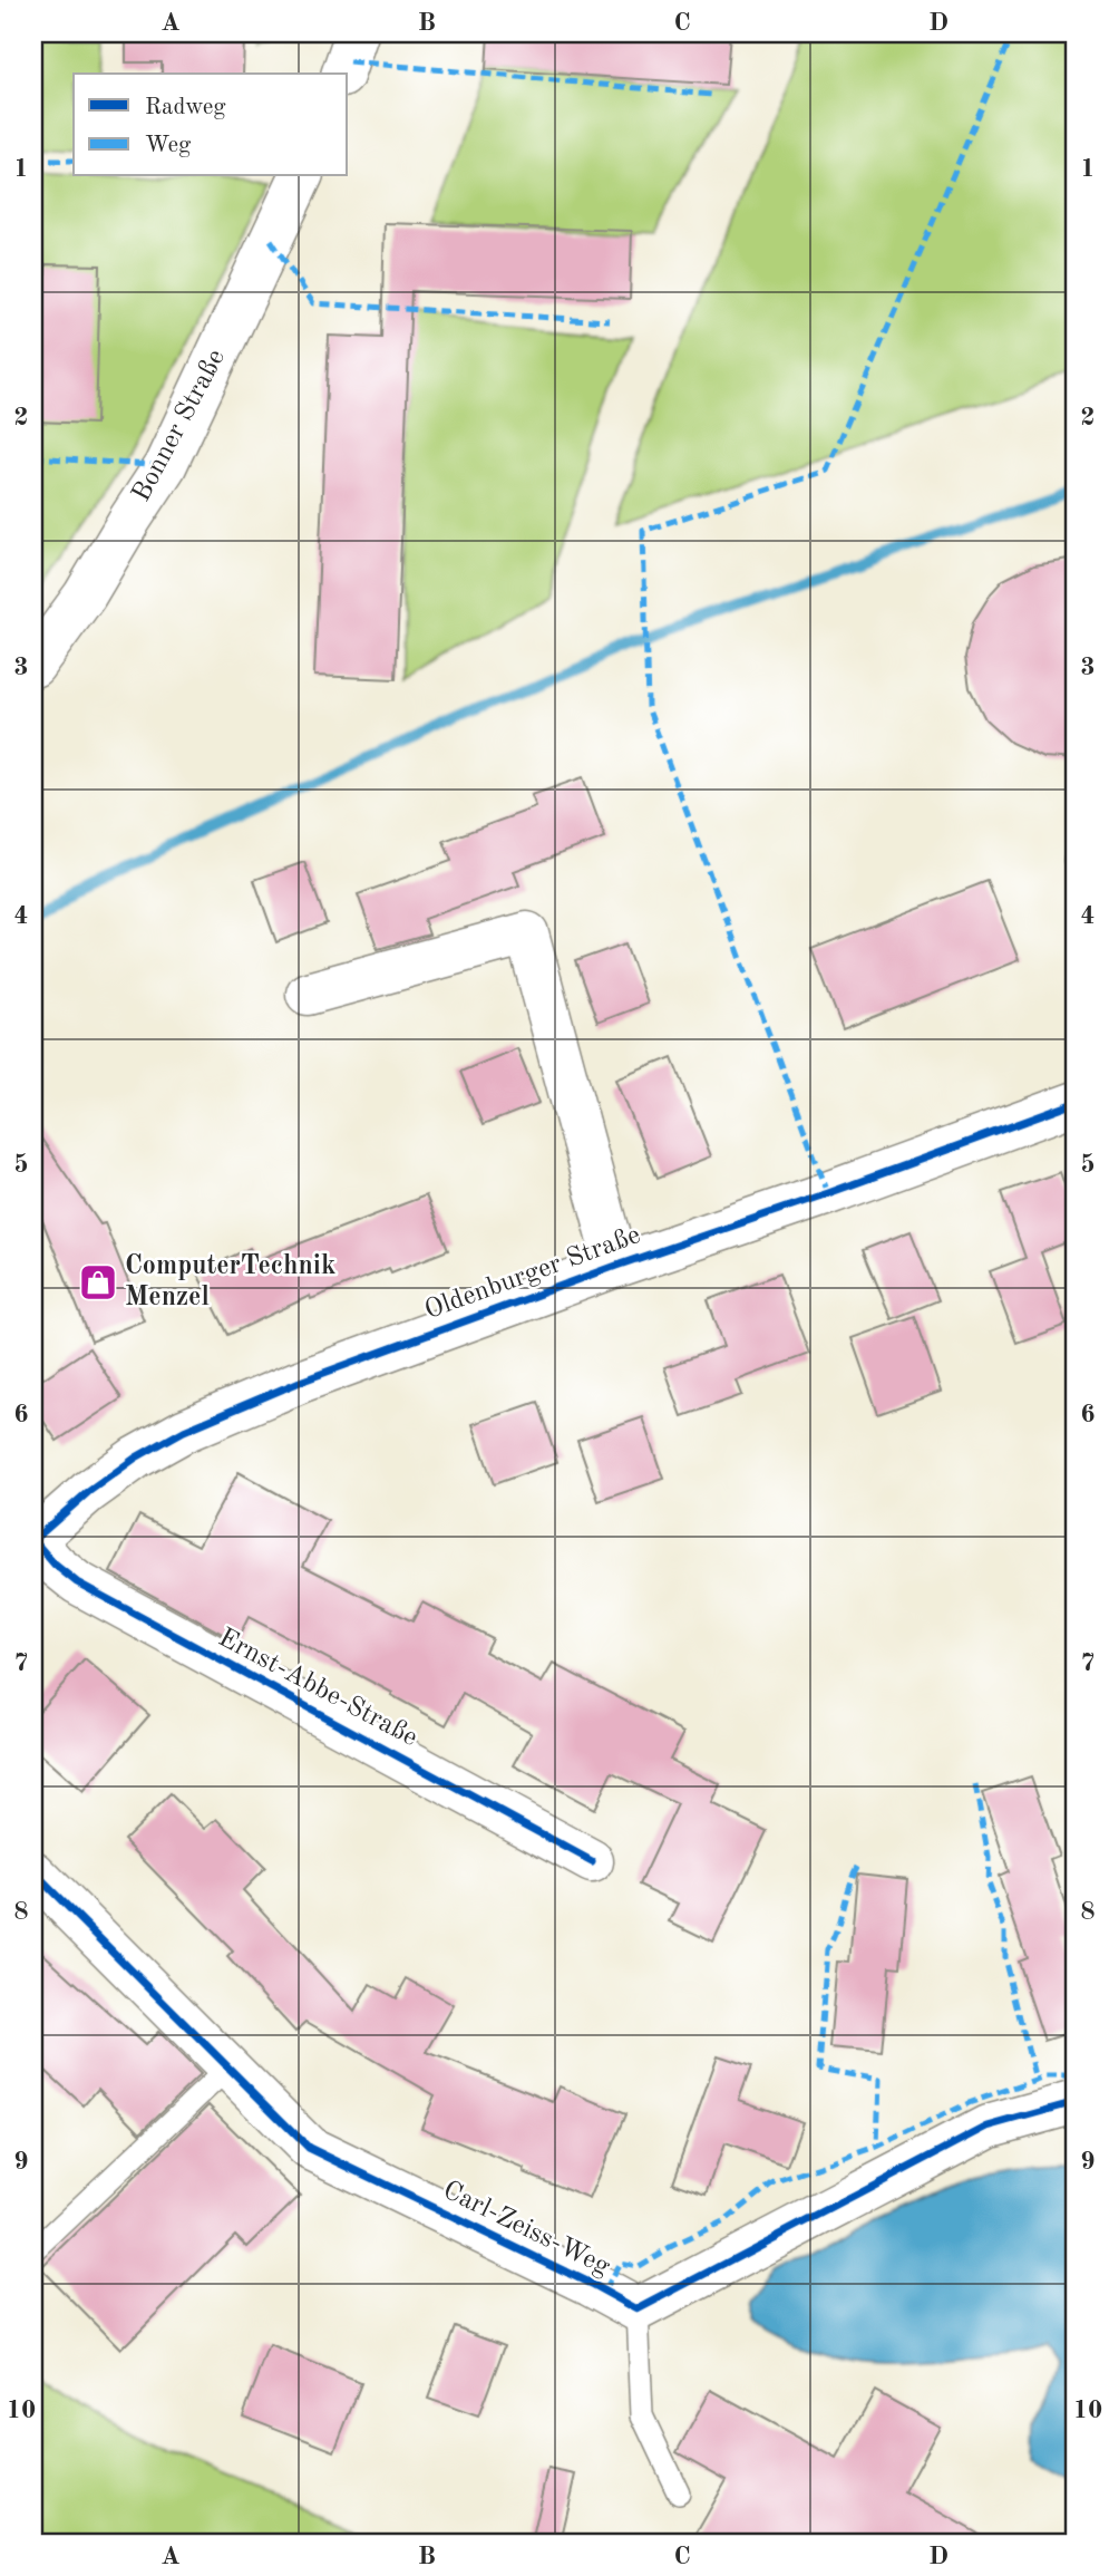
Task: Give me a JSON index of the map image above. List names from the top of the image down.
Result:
{
  "streets": {
    "street": [
      "Bonner Straße",
      "Oldenburger Straße",
      "Ernst-Abbe-Straße",
      "Carl-Zeiss-Weg"
    ]
  },
  "crossings": [
    ["Oldenburger Straße", "Ernst-Abbe-Straße"]
  ],
  "places": {
    "shop": ["ComputerTechnik Menzel"]
  },
  "legend": ["Radweg", "Weg"],
  "grid": {
    "columns": [
      "A",
      "B",
      "C",
      "D"
    ],
    "rows": [
      "1",
      "2",
      "3",
      "4",
      "5",
      "6",
      "7",
      "8",
      "9",
      "10"
    ]
  }
}
